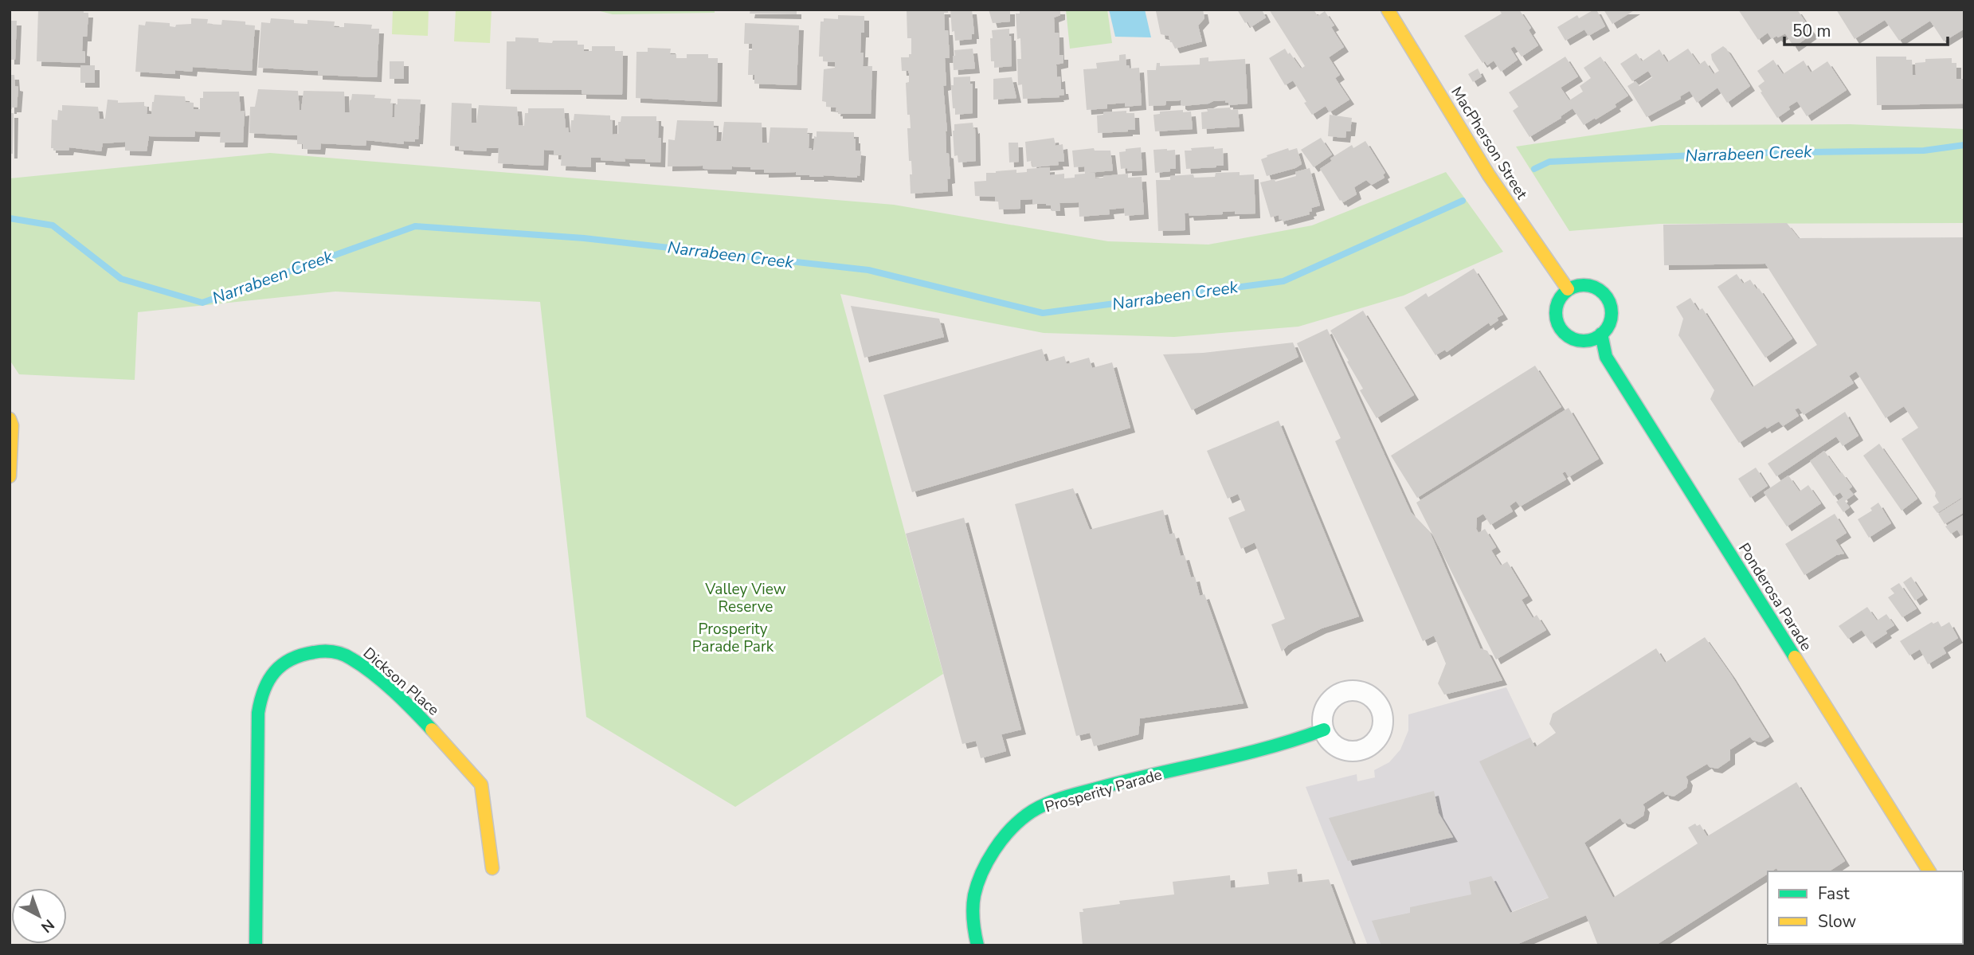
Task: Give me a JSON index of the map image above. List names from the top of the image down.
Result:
{
  "streets": {
    "street": [
      "MacPherson Street",
      "Ponderosa Parade",
      "Dickson Place",
      "Prosperity Parade"
    ]
  },
  "crossings": [
    ["MacPherson Street", "Ponderosa Parade"]
  ],
  "water": ["Narrabeen Creek"],
  "parks": ["Valley View Reserve", "Prosperity Parade Park"],
  "legend": ["Fast", "Slow"],
  "scale_bar": "50 m",
  "north": "bottom right"
}
